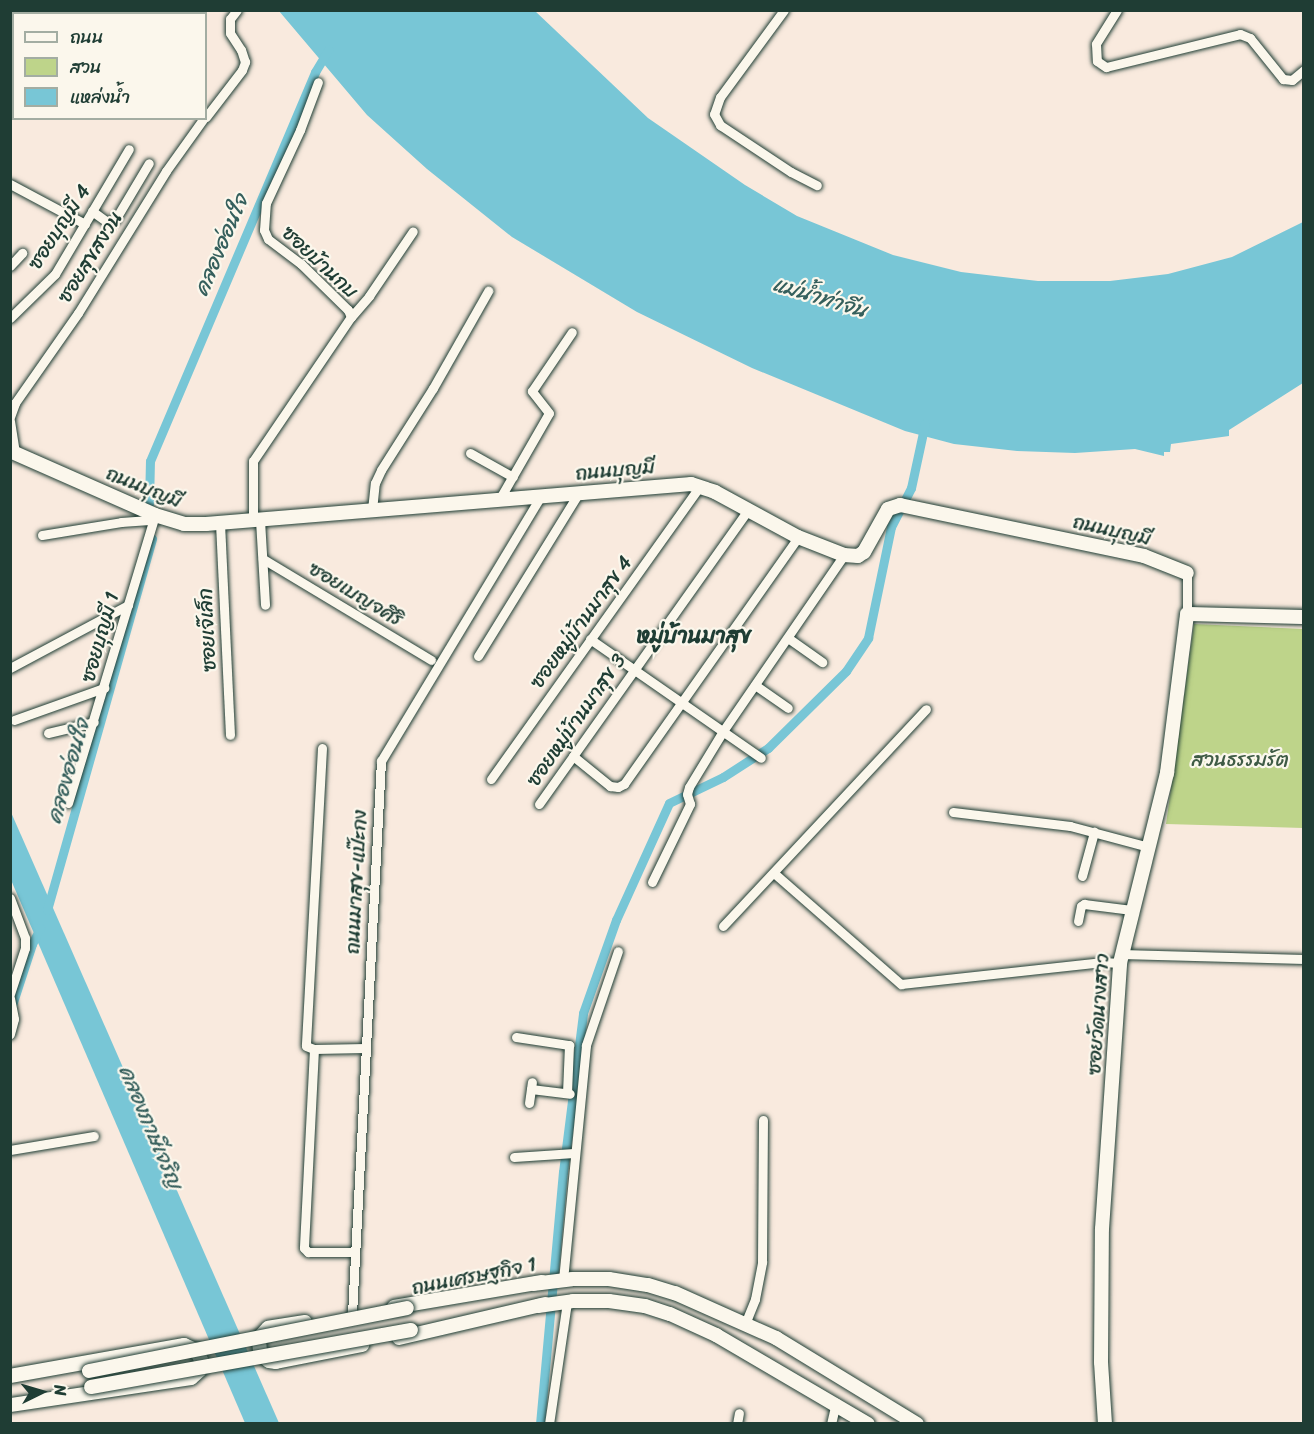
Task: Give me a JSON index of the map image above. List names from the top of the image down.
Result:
{
  "streets": {
    "main road": ["ถนนบุญมี", "ซอยวัดนางสาว", "ถนนเศรษฐกิจ 1"],
    "street": [
      "ซอยบุญมี 4",
      "ซอยสุขสงวน",
      "ซอยบ้านกบ",
      "ซอยเบญจศิริ",
      "ซอยหมู่บ้านมาสุข 4",
      "ซอยเจ๊เล็ก",
      "ซอยบุญมี 1",
      "ซอยหมู่บ้านมาสุข 3",
      "ถนนมาสุข-แป๊ะกง"
    ]
  },
  "crossings": [
    ["ซอยสุขสงวน", "ถนนบุญมี"],
    ["ซอยบ้านกบ", "ถนนบุญมี"],
    ["ถนนบุญมี", "ซอยหมู่บ้านมาสุข 4"],
    ["ถนนบุญมี", "ซอยเจ๊เล็ก"],
    ["ถนนบุญมี", "ซอยบุญมี 1"],
    ["ถนนบุญมี", "ซอยหมู่บ้านมาสุข 3"],
    ["ถนนบุญมี", "ถนนมาสุข-แป๊ะกง"]
  ],
  "districts": ["หมู่บ้านมาสุข"],
  "water": ["คลองอ่อนใจ", "แม่น้ำท่าจีน", "คลองภาษีเจริญ"],
  "parks": ["สวนธรรมรัต"],
  "legend": ["ถนน", "สวน", "แหล่งน้ำ"],
  "north": "right"
}
